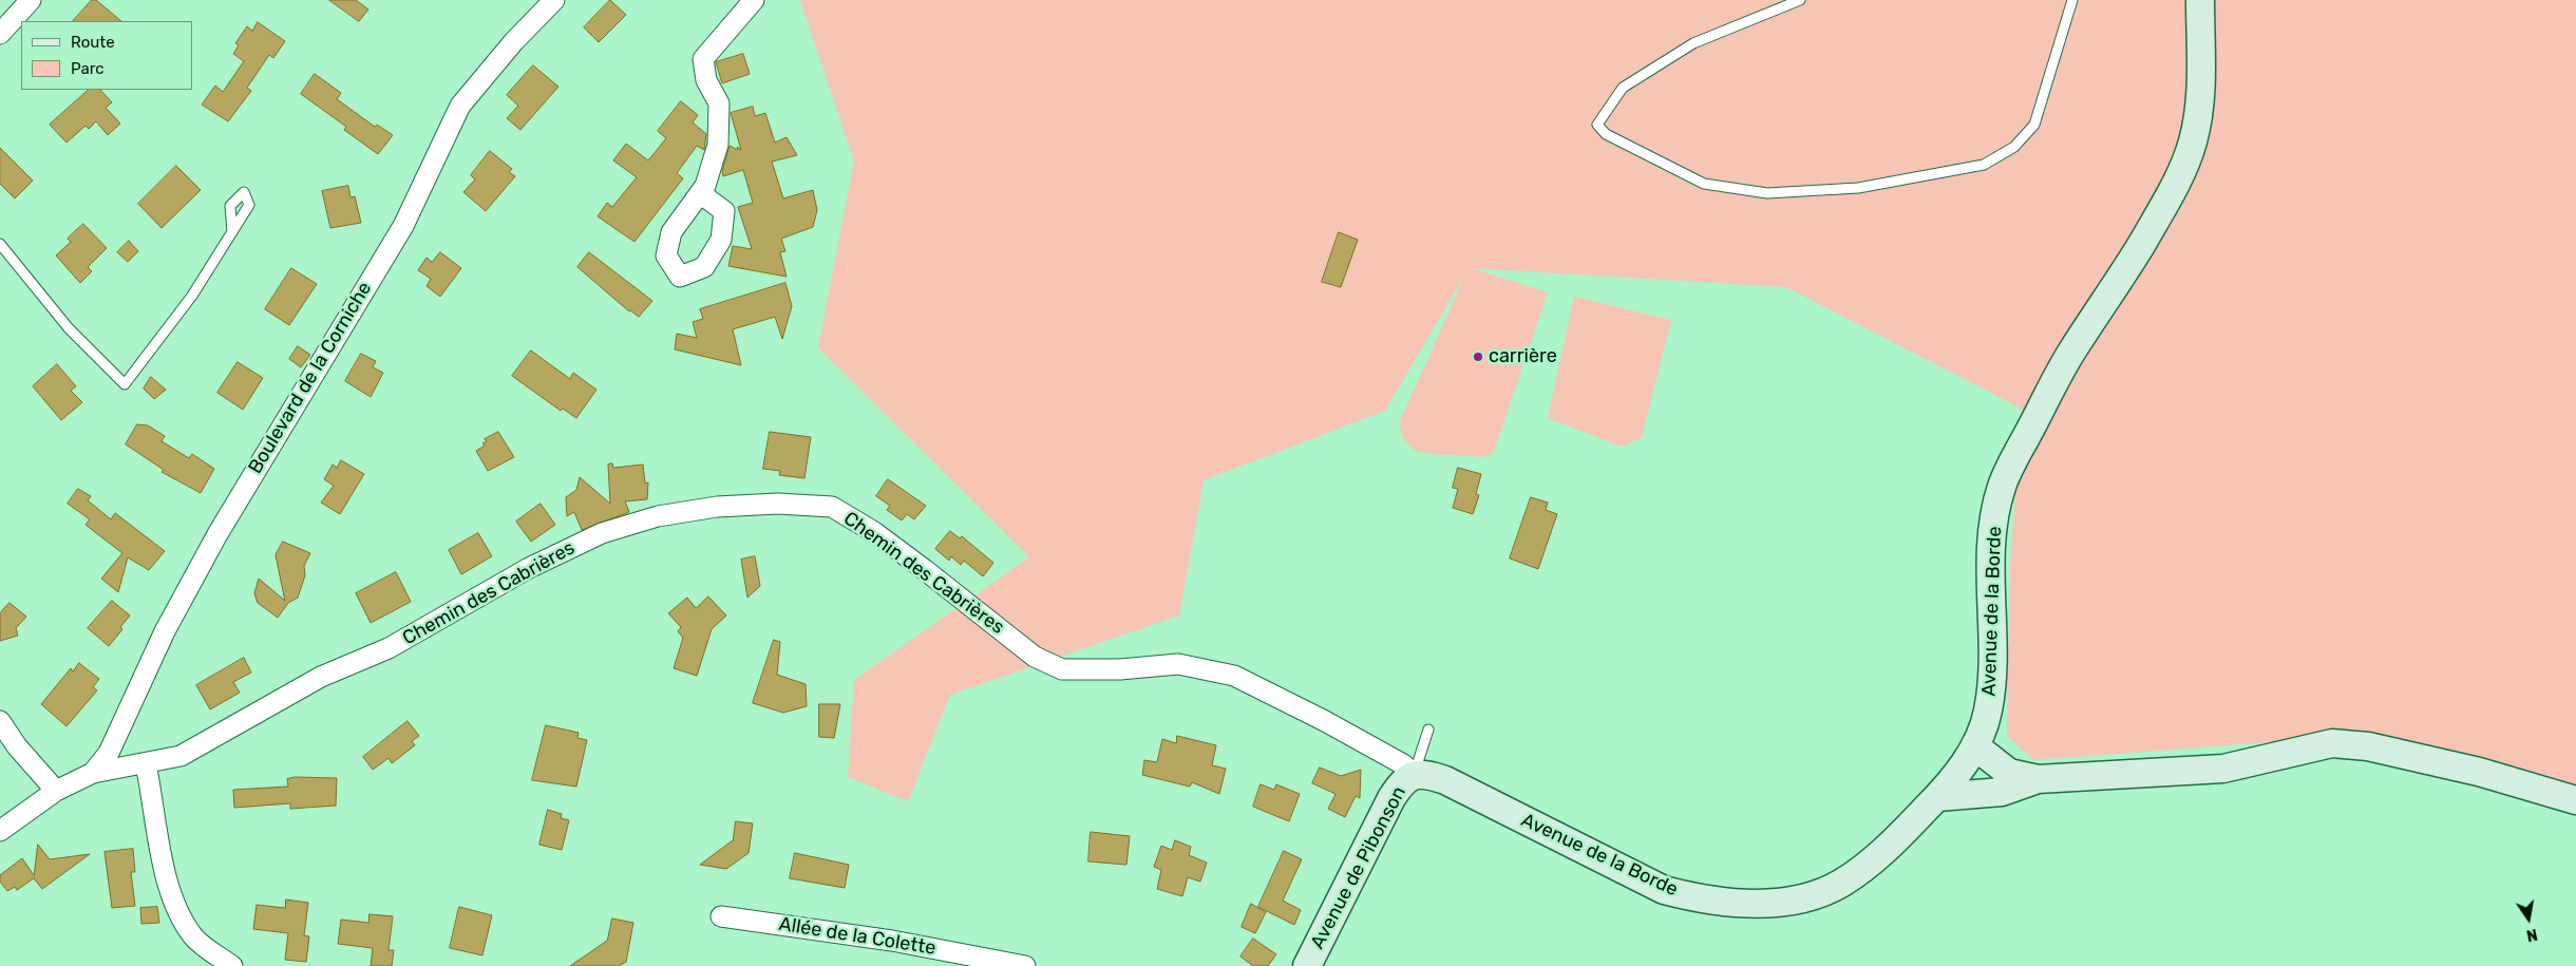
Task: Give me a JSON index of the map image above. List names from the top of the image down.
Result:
{
  "streets": {
    "street": [
      "Boulevard de la Corniche",
      "Chemin des Cabrières",
      "Avenue de la Borde",
      "Avenue de Pibonson",
      "Allée de la Colette"
    ]
  },
  "crossings": [
    ["Boulevard de la Corniche", "Chemin des Cabrières"],
    ["Chemin des Cabrières", "Avenue de la Borde"],
    ["Chemin des Cabrières", "Avenue de Pibonson"],
    ["Avenue de la Borde", "Avenue de Pibonson"]
  ],
  "places": ["carrière"],
  "legend": ["Route", "Parc"],
  "north": "bottom"
}
